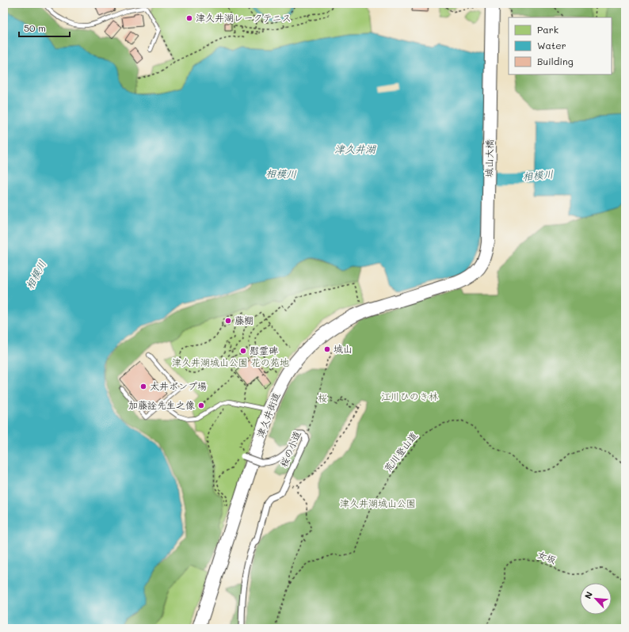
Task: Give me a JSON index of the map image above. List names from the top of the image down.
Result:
{
  "streets": {
    "highway": ["城山大橋", "津久井街道"],
    "street": ["桜の小道"],
    "path": ["荒川登山道", "女坂"]
  },
  "crossings": [
    ["城山大橋", "津久井街道"]
  ],
  "water": ["津久井湖", "相模川"],
  "parks": [
    "津久井湖城山公園 花の苑地",
    "江川ひのき林",
    "桜",
    "津久井湖城山公園"
  ],
  "places": [
    "津久井湖レークテニス",
    "藤棚",
    "城山",
    "慰霊碑",
    "太井ポンプ場",
    "加藤詮先生之像"
  ],
  "legend": ["Park", "Water", "Building"],
  "scale_bar": "50 m",
  "north": "top left"
}
